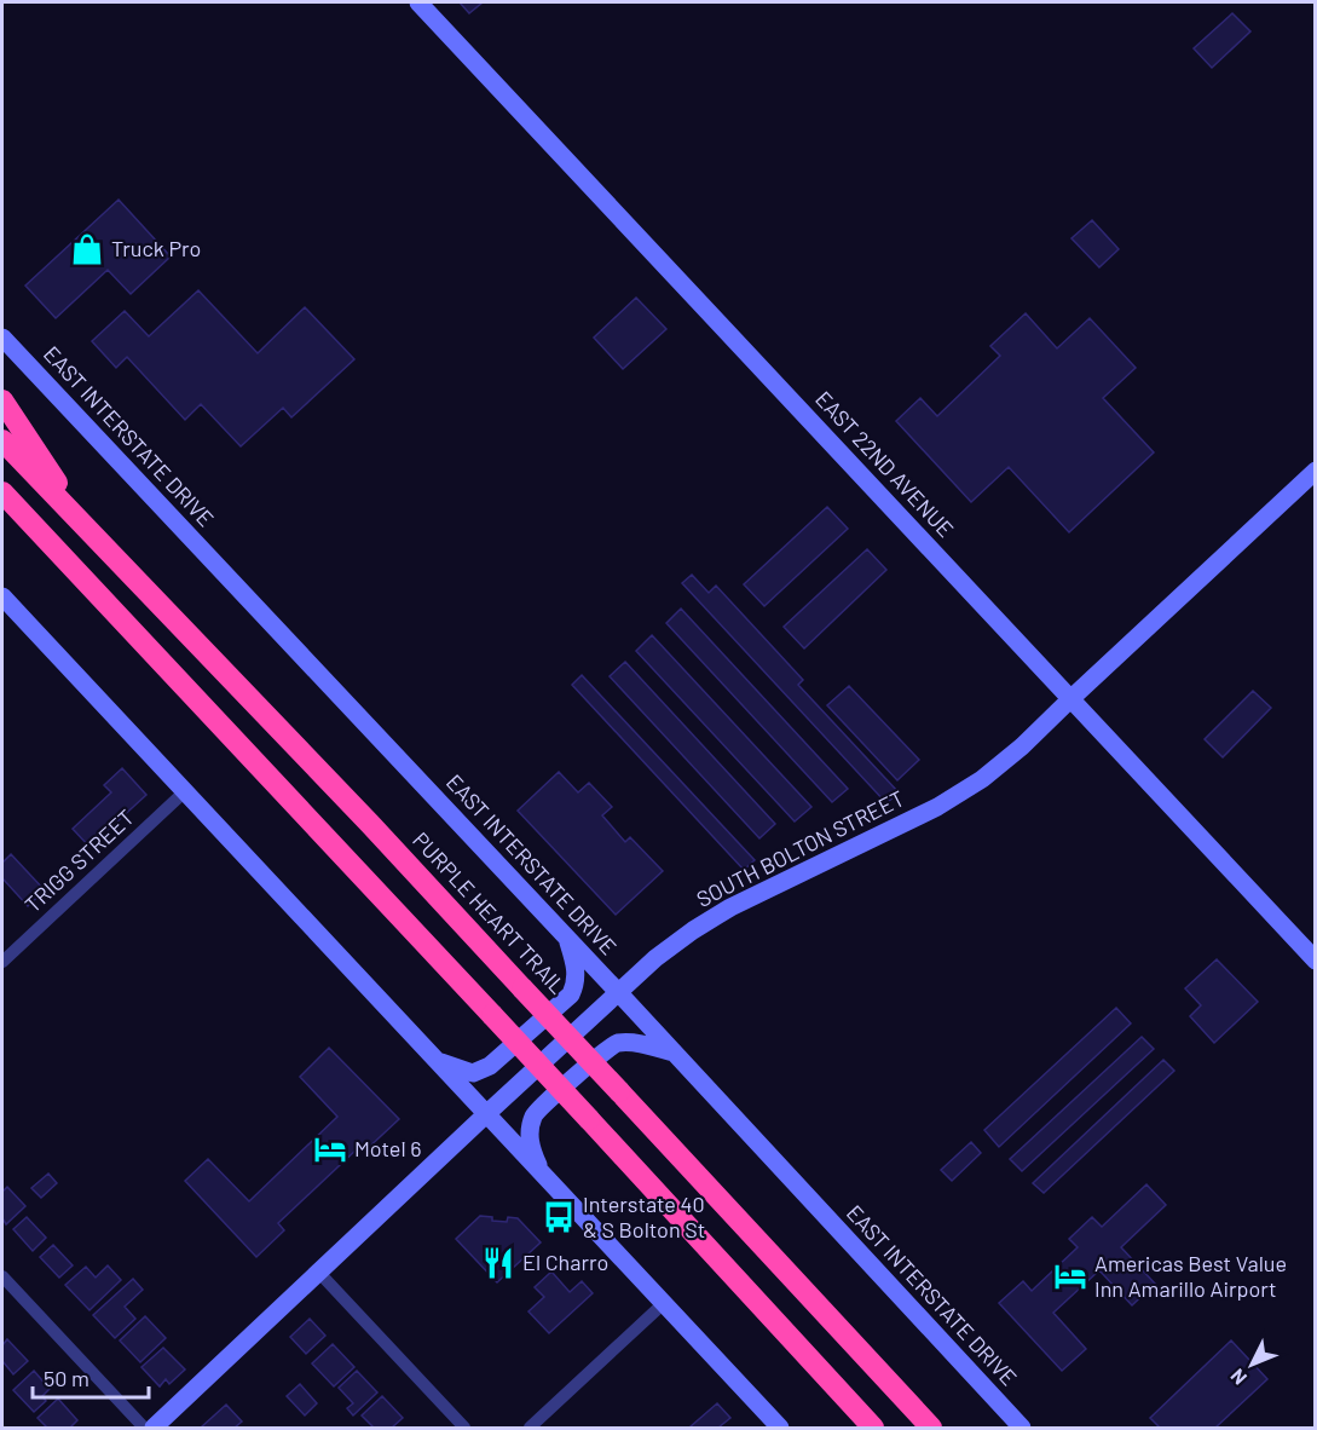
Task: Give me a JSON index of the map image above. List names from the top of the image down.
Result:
{
  "streets": {
    "highway": ["PURPLE HEART TRAIL"],
    "main road": ["EAST INTERSTATE DRIVE", "EAST 22ND AVENUE", "SOUTH BOLTON STREET"],
    "street": ["TRIGG STREET"]
  },
  "crossings": [
    ["EAST INTERSTATE DRIVE", "SOUTH BOLTON STREET"],
    ["EAST 22ND AVENUE", "SOUTH BOLTON STREET"]
  ],
  "places": {
    "shop": ["Truck Pro"],
    "hotel": ["Motel 6", "Americas Best Value Inn Amarillo Airport"],
    "bus stop": ["Interstate 40 & S Bolton St"],
    "restaurant": ["El Charro"]
  },
  "scale_bar": "50 m",
  "north": "bottom left"
}
